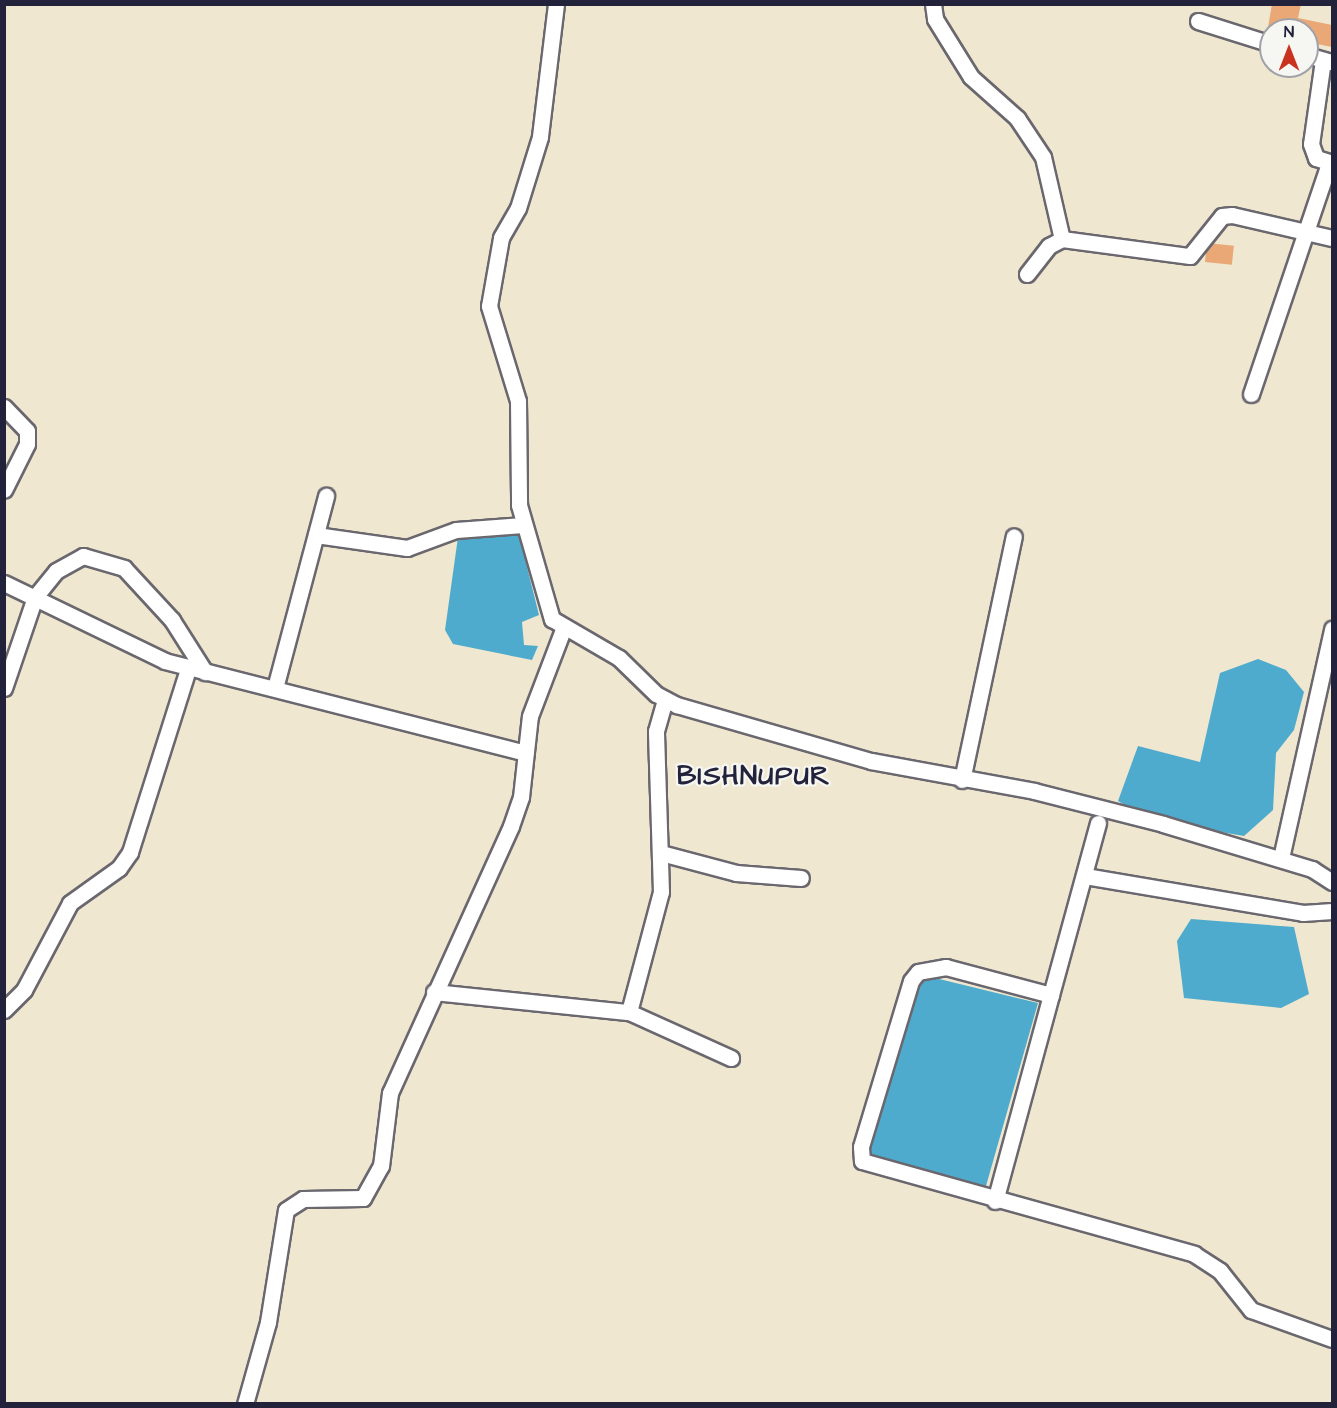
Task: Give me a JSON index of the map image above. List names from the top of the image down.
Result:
{
  "districts": ["BISHNUPUR"],
  "north": "top"
}
